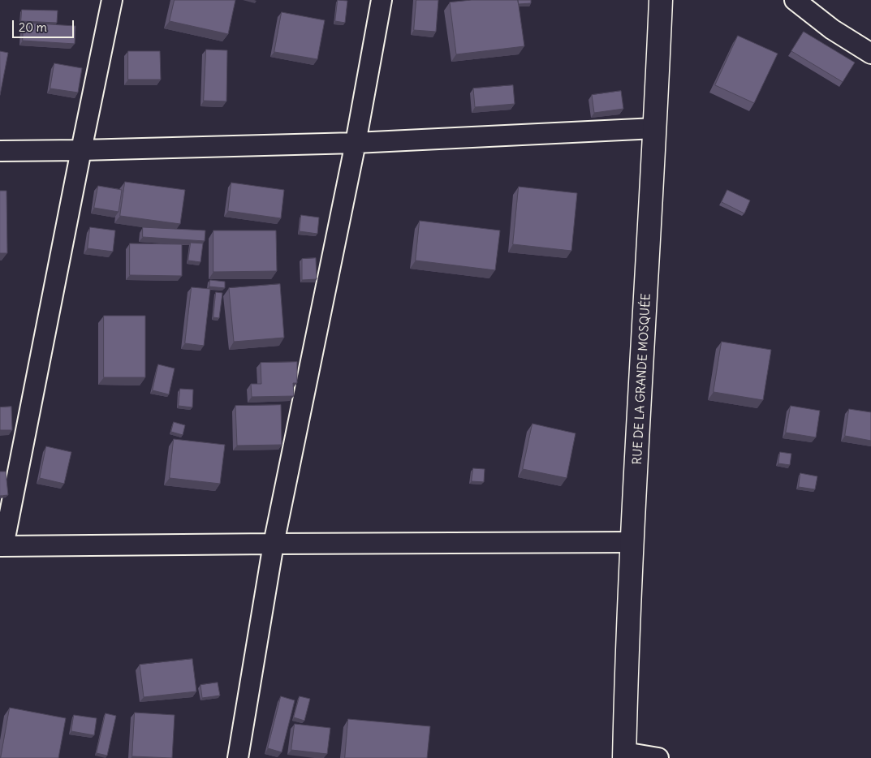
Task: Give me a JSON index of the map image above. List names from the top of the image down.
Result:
{
  "streets": {
    "street": ["RUE DE LA GRANDE MOSQUÉE"]
  },
  "scale_bar": "20 m"
}
